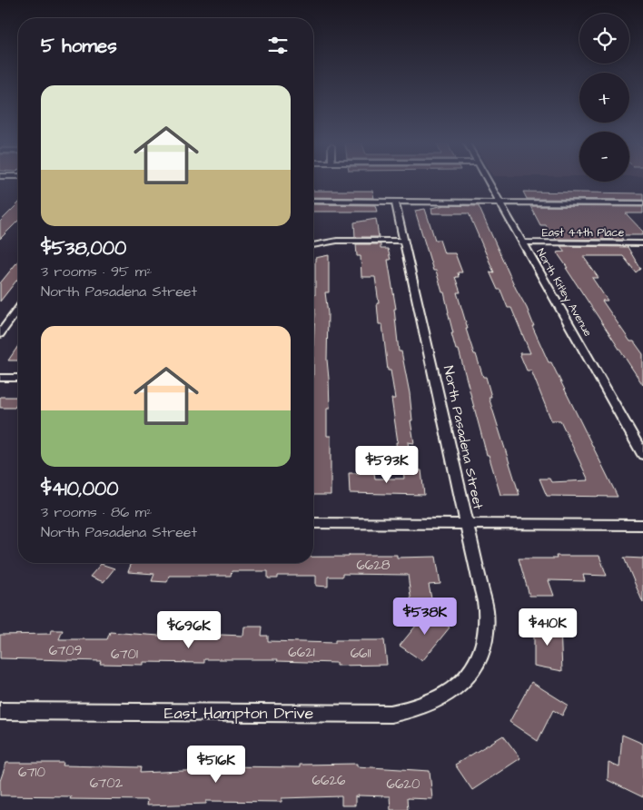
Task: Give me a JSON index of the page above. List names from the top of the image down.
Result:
{
  "streets": {
    "street": [
      "East 44th Place",
      "North Kitley Avenue",
      "North Pasadena Street",
      "East Hampton Drive"
    ]
  },
  "crossings": [
    ["East 44th Place", "North Kitley Avenue"],
    ["North Pasadena Street", "East Hampton Drive"]
  ],
  "house_numbers": [
    "6628",
    "6709",
    "6621",
    "6611",
    "6701",
    "6710",
    "6626",
    "6702",
    "6620"
  ],
  "page": {
    "map_buttons": ["+", "−"],
    "heading": "5 homes",
    "list": [
      {
        "name": "$538,000",
        "note": "3 rooms · 95 m² · North Pasadena Street"
      },
      {
        "name": "$410,000",
        "note": "3 rooms · 86 m² · North Pasadena Street"
      }
    ],
    "price": [
      "$593K",
      "$538K",
      "$410K",
      "$696K",
      "$516K"
    ]
  }
}
